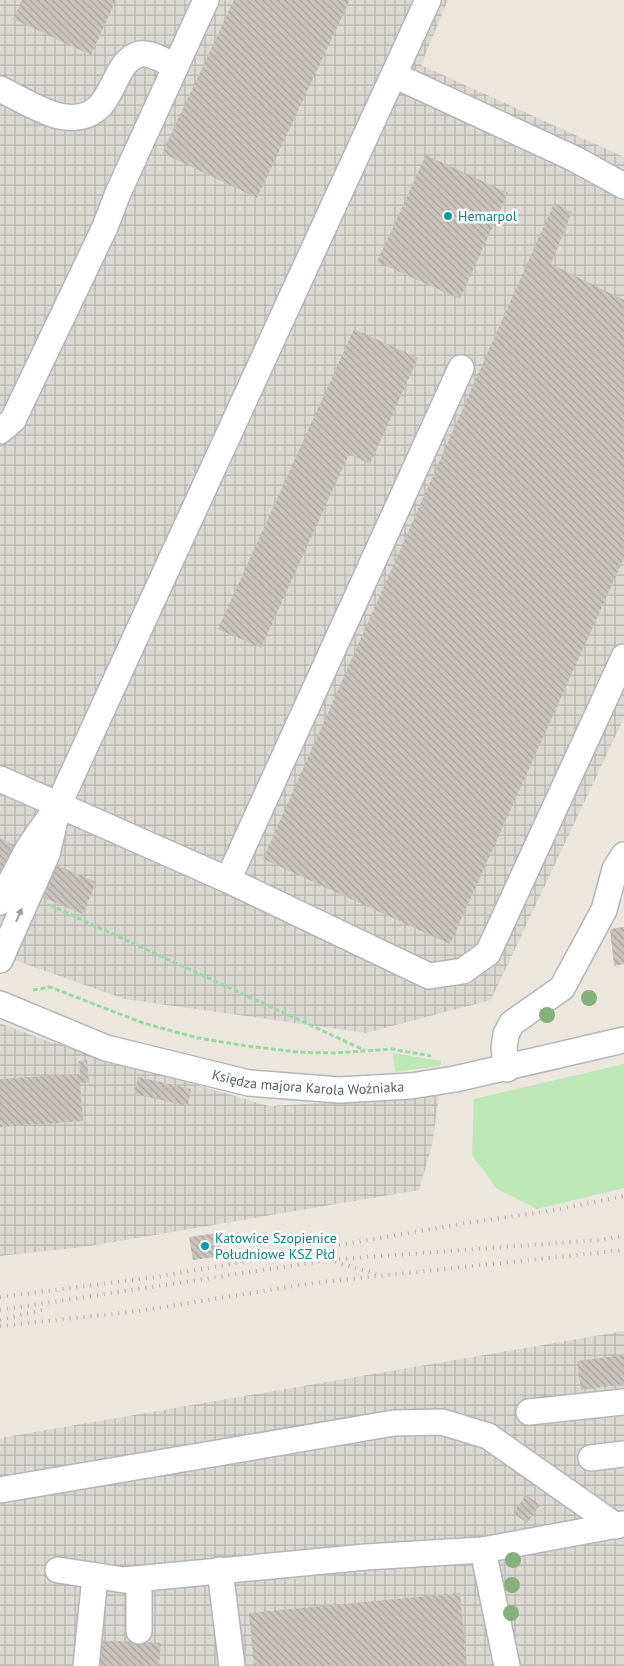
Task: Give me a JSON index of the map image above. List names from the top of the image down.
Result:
{
  "streets": {
    "street": ["Księdza majora Karola Woźniaka"]
  },
  "places": ["Hemarpol", "Katowice Szopienice Południowe KSZ Płd"]
}
